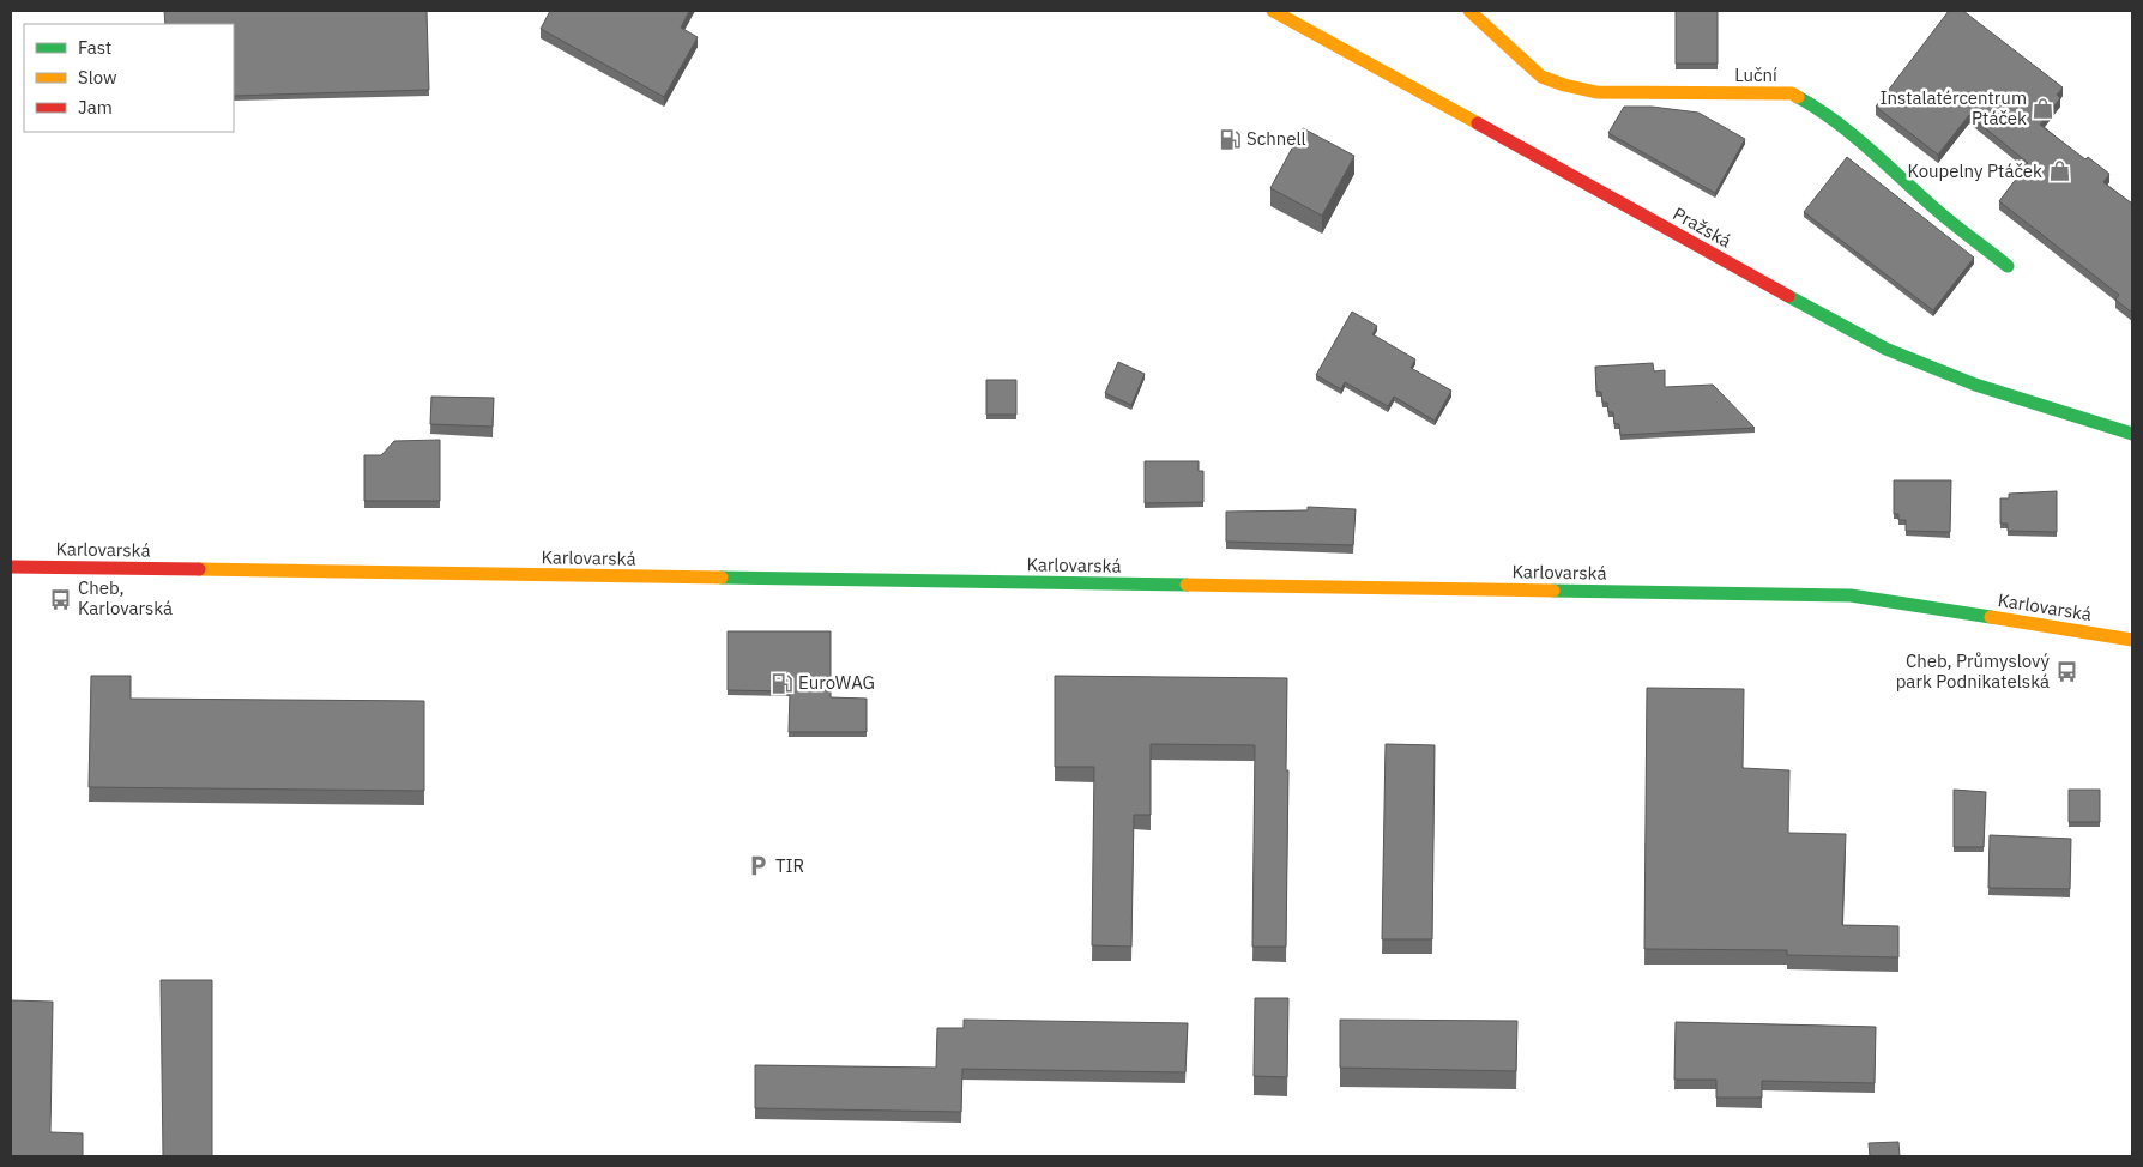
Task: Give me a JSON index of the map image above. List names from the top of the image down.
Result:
{
  "streets": {
    "street": ["Luční", "Pražská", "Karlovarská"]
  },
  "places": {
    "shop": ["Instalatércentrum Ptáček", "Koupelny Ptáček"],
    "fuel station": ["Schnell", "EuroWAG"],
    "bus stop": ["Cheb, Karlovarská", "Cheb, Průmyslový park Podnikatelská"],
    "parking": ["TIR"]
  },
  "legend": ["Fast", "Slow", "Jam"]
}
